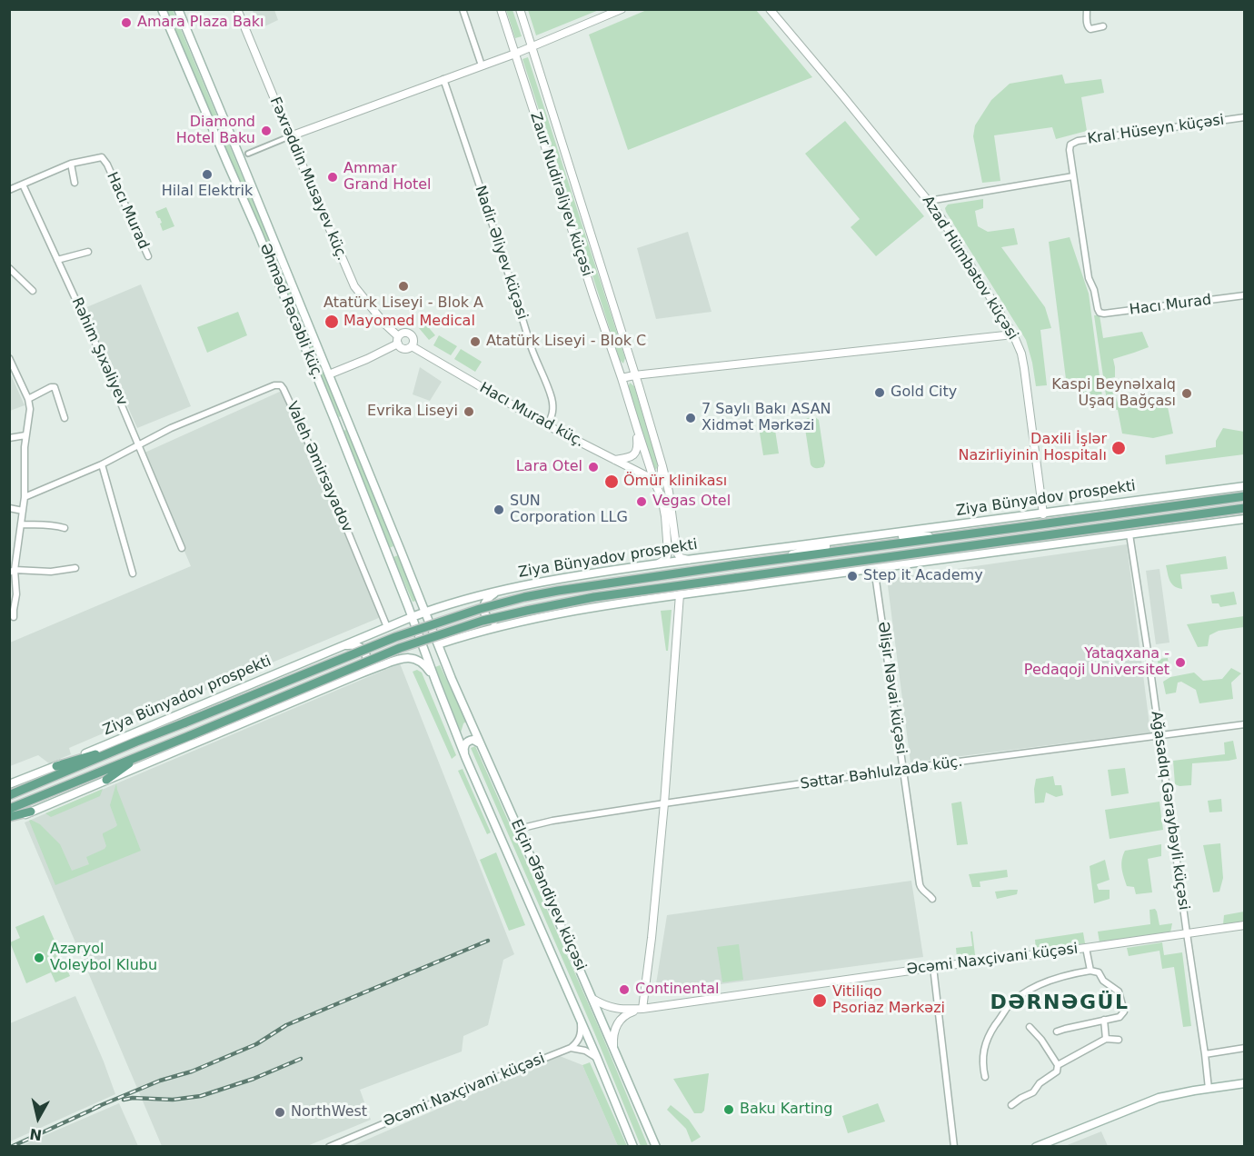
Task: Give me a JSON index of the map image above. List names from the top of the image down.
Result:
{
  "streets": {
    "main road": ["Əhməd Rəcəbli küç.", "Ziya Bünyadov prospekti", "Elçin Əfəndiyev küçəsi"],
    "street": [
      "Kral Hüseyn küçəsi",
      "Fəxrəddin Musayev küç.",
      "Zaur Nudirəliyev küçəsi",
      "Hacı Murad",
      "Nadir Əliyev küçəsi",
      "Azad Hümbətov küçəsi",
      "Rəhim Şıxəliyev",
      "Hacı Murad küç.",
      "Valeh Əmirsayadov",
      "Əlişir Nəvai küçəsi",
      "Səttar Bəhlulzadə küç.",
      "Ağasadıq Gəraybəyli küçəsi",
      "Əcəmi Naxçivani küçəsi"
    ]
  },
  "crossings": [
    ["Kral Hüseyn küçəsi", "Hacı Murad"],
    ["Fəxrəddin Musayev küç.", "Hacı Murad küç."],
    ["Zaur Nudirəliyev küçəsi", "Hacı Murad küç."],
    ["Zaur Nudirəliyev küçəsi", "Ziya Bünyadov prospekti"],
    ["Nadir Əliyev küçəsi", "Hacı Murad küç."],
    ["Azad Hümbətov küçəsi", "Ziya Bünyadov prospekti"],
    ["Əhməd Rəcəbli küç.", "Ziya Bünyadov prospekti"],
    ["Əhməd Rəcəbli küç.", "Elçin Əfəndiyev küçəsi"],
    ["Rəhim Şıxəliyev", "Valeh Əmirsayadov"],
    ["Valeh Əmirsayadov", "Ziya Bünyadov prospekti"],
    ["Əlişir Nəvai küçəsi", "Səttar Bəhlulzadə küç."],
    ["Səttar Bəhlulzadə küç.", "Ağasadıq Gəraybəyli küçəsi"],
    ["Səttar Bəhlulzadə küç.", "Elçin Əfəndiyev küçəsi"],
    ["Ağasadıq Gəraybəyli küçəsi", "Əcəmi Naxçivani küçəsi"]
  ],
  "districts": ["DƏRNƏGÜL"],
  "places": [
    "Amara Plaza Bakı",
    "Diamond Hotel Baku",
    "Hilal Elektrik",
    "Ammar Grand Hotel",
    "Atatürk Liseyi - Blok A",
    "Mayomed Medical",
    "Atatürk Liseyi - Blok C",
    "Gold City",
    "Kaspi Beynəlxalq Uşaq Bağçası",
    "Evrika Liseyi",
    "7 Saylı Bakı ASAN Xidmət Mərkəzi",
    "Daxili İşlər Nazirliyinin Hospitalı",
    "Lara Otel",
    "Ömür klinikası",
    "Vegas Otel",
    "SUN Corporation LLG",
    "Step it Academy",
    "Yataqxana - Pedaqoji Universitet",
    "Azəryol Voleybol Klubu",
    "Continental",
    "Vitiliqo Psoriaz Mərkəzi",
    "Baku Karting",
    "NorthWest"
  ],
  "north": "bottom"
}
